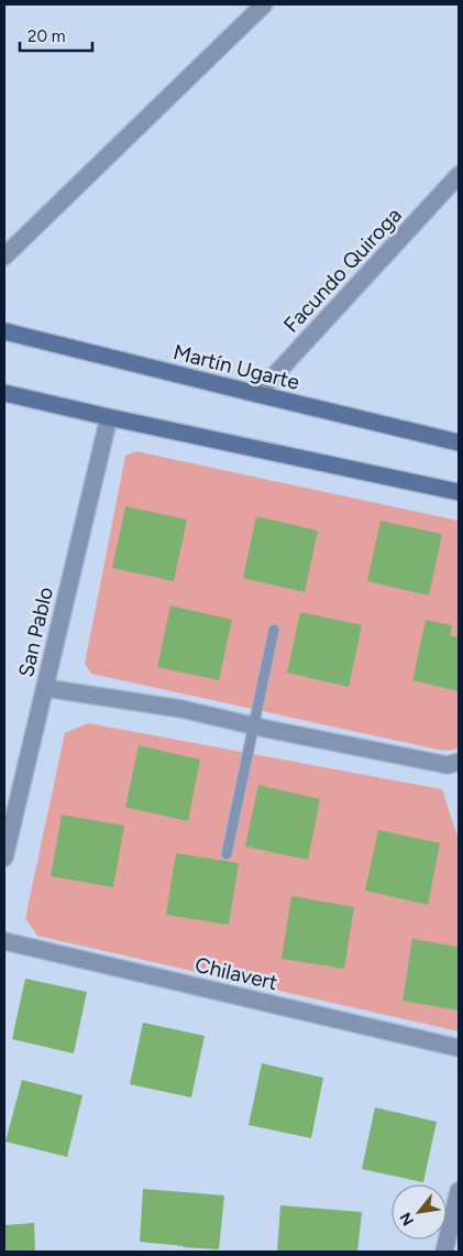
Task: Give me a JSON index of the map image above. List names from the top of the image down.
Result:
{
  "streets": {
    "street": [
      "Facundo Quiroga",
      "Martín Ugarte",
      "San Pablo",
      "Chilavert"
    ]
  },
  "crossings": [
    ["Facundo Quiroga", "Martín Ugarte"]
  ],
  "scale_bar": "20 m",
  "north": "bottom left"
}
